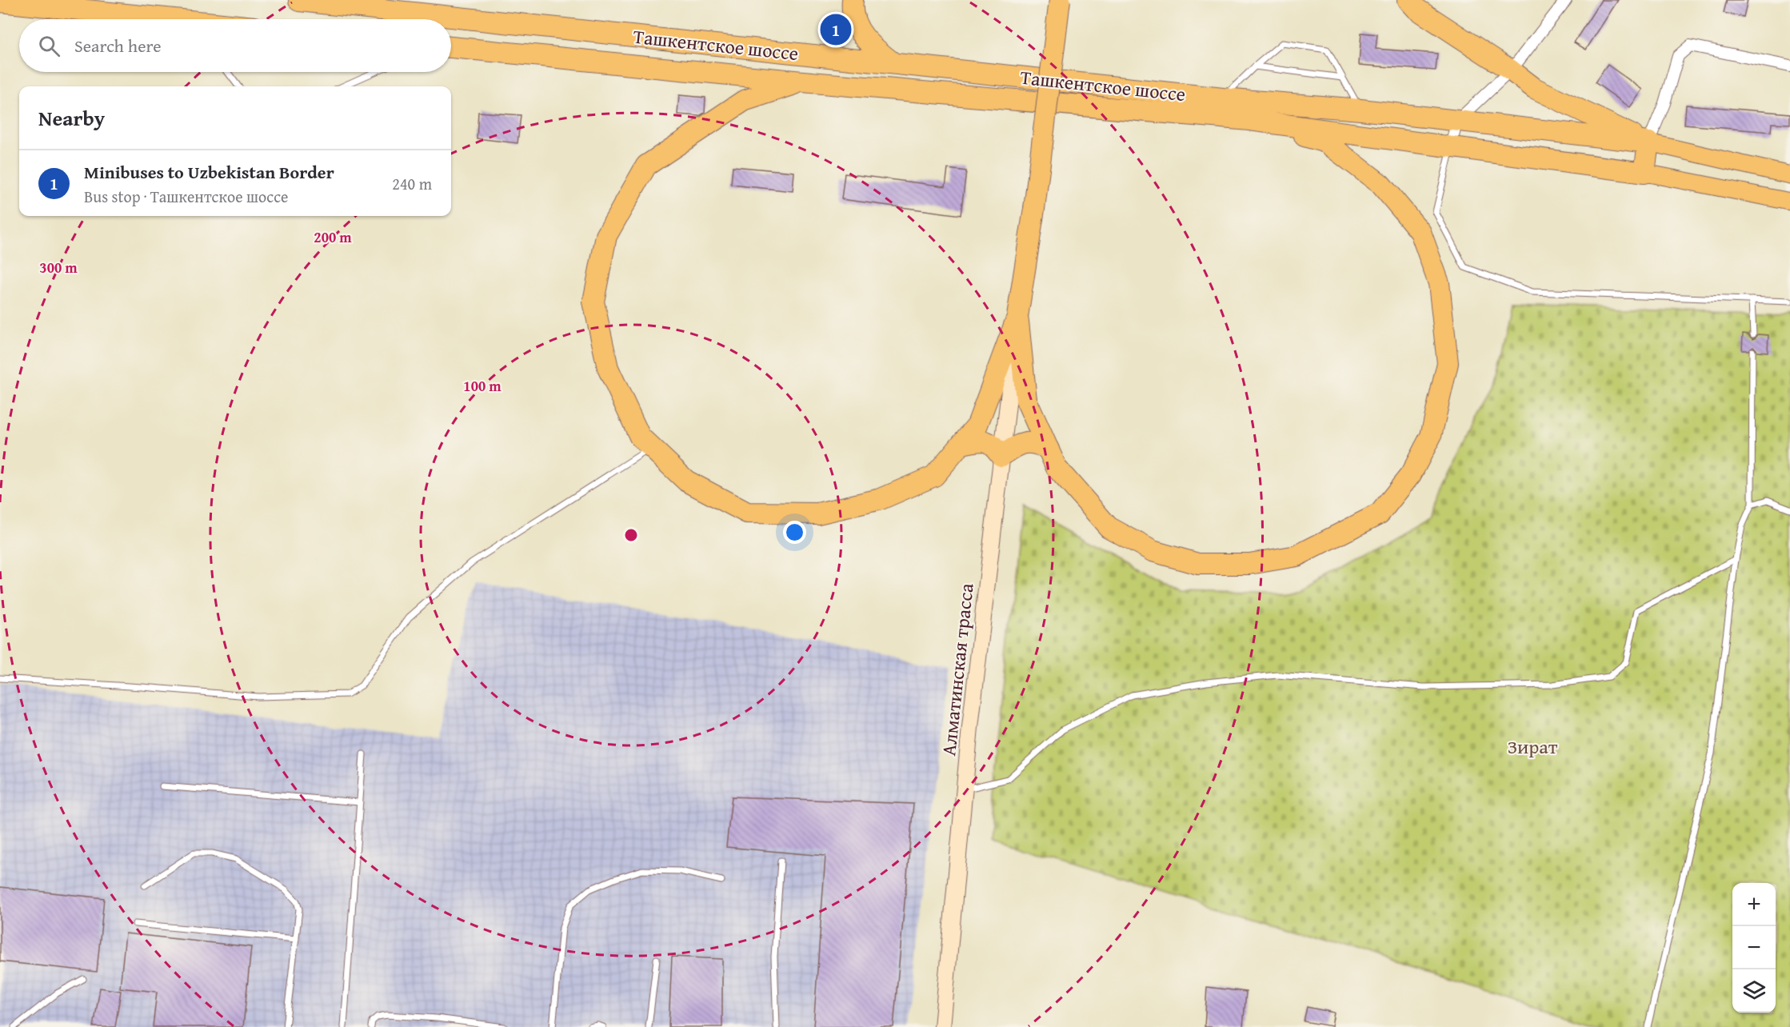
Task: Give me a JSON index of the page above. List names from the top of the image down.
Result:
{
  "streets": {
    "highway": ["Ташкентское шоссе"],
    "street": ["Алматинская трасса"]
  },
  "parks": ["Зират"],
  "page": {
    "pins": "1",
    "search": "Search here",
    "heading": "Nearby",
    "list": [
      {
        "mark": "1",
        "name": "Minibuses to Uzbekistan Border",
        "note": "Bus stop · Ташкентское шоссе",
        "value": "240 m"
      }
    ],
    "map_buttons": ["+", "−"]
  },
  "rings": ["200 m", "300 m", "100 m"]
}
